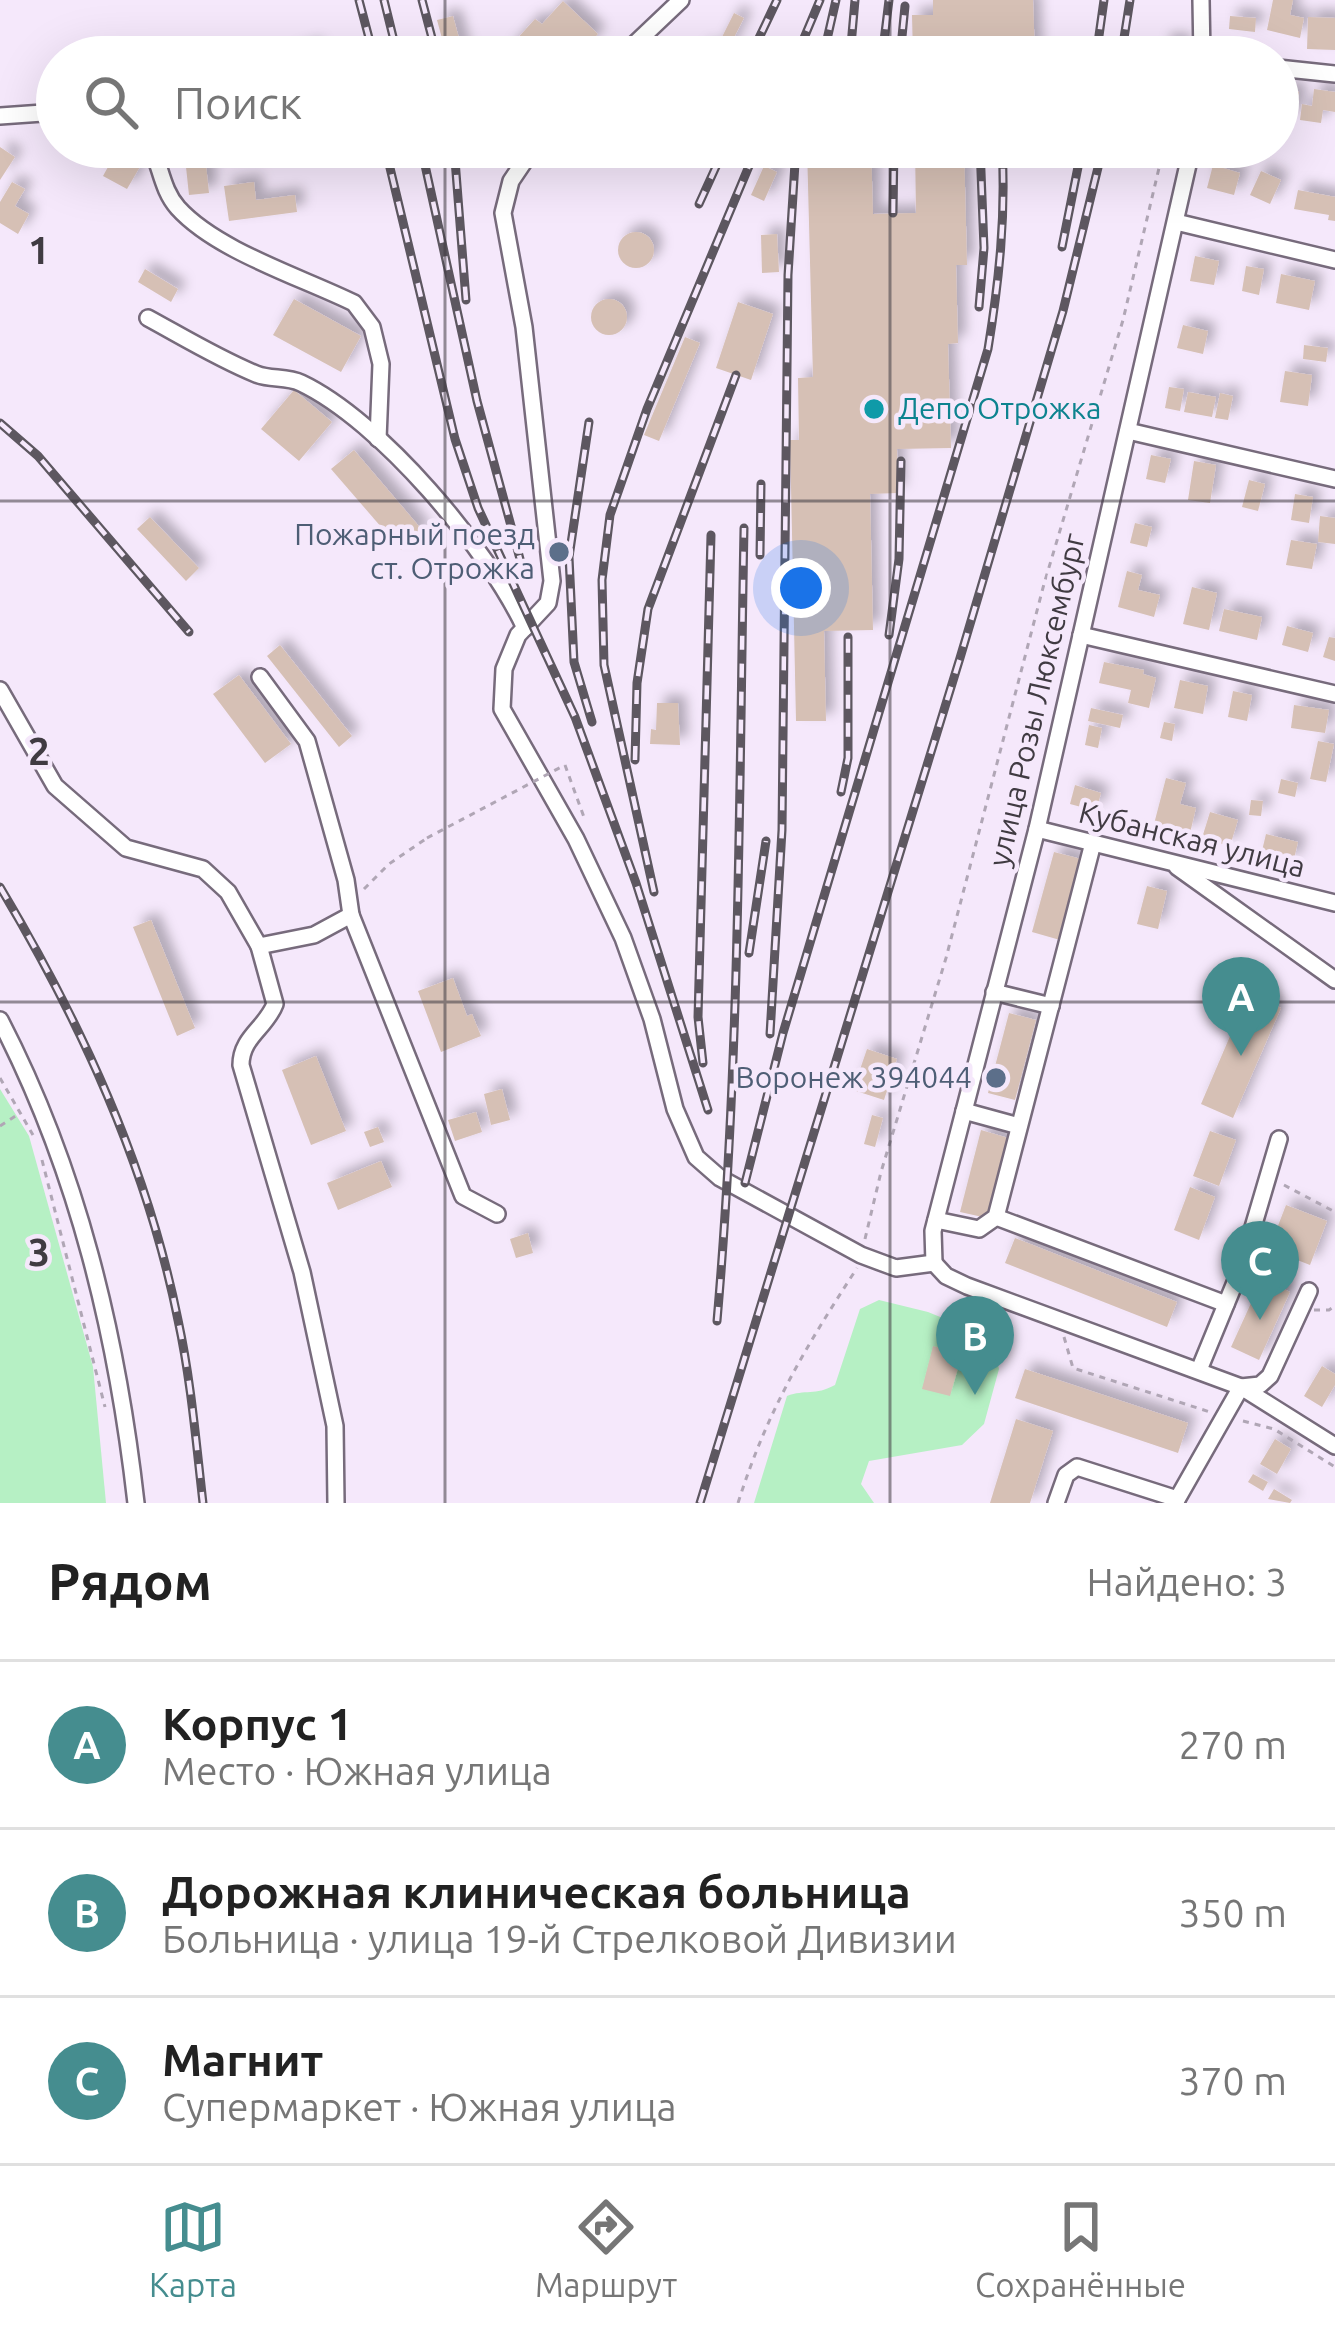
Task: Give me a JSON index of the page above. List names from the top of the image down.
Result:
{
  "streets": {
    "street": ["улица Розы Люксембург", "Кубанская улица"]
  },
  "crossings": [
    ["улица Розы Люксембург", "Кубанская улица"]
  ],
  "places": ["Депо Отрожка", "Пожарный поезд ст. Отрожка", "Воронеж 394044"],
  "page": {
    "search": "Поиск",
    "pins": ["A", "C", "B"],
    "heading": ["Рядом", "Найдено: 3"],
    "list": [
      {
        "mark": "A",
        "name": "Корпус 1",
        "note": "Место · Южная улица",
        "value": "270 m"
      },
      {
        "mark": "B",
        "name": "Дорожная клиническая больница",
        "note": "Больница · улица 19-й Стрелковой Дивизии",
        "value": "350 m"
      },
      {
        "mark": "C",
        "name": "Магнит",
        "note": "Супермаркет · Южная улица",
        "value": "370 m"
      }
    ],
    "nav": ["Карта", "Маршрут", "Сохранённые"]
  },
  "grid": {
    "rows": ["1", "2", "3"]
  }
}
